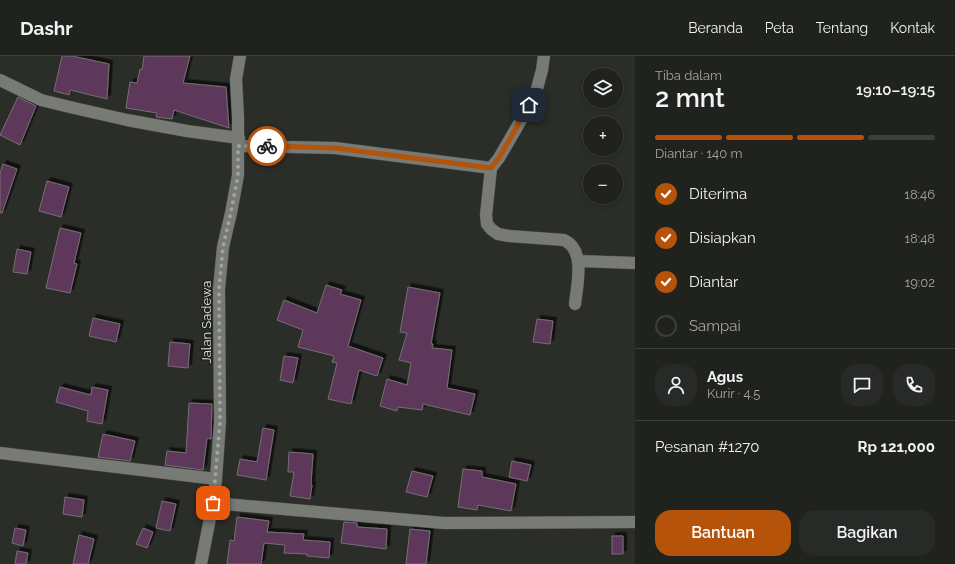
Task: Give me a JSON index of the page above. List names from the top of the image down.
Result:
{
  "streets": {
    "street": ["Jalan Sadewa"]
  },
  "page": {
    "header": "Dashr",
    "nav": [
      "Beranda",
      "Peta",
      "Tentang",
      "Kontak"
    ],
    "heading": ["2 mnt", "Tiba dalam", "19:10–19:15"],
    "panel": [
      "Agus",
      "Kurir · 4.5",
      "Pesanan #1270",
      "Rp 121,000"
    ],
    "map_buttons": ["+", "−"],
    "bar": "Diantar · 140 m",
    "list": [
      ["Diterima", "18:46"],
      ["Disiapkan", "18:48"],
      ["Diantar", "19:02"],
      "Sampai"
    ],
    "buttons": ["Bantuan", "Bagikan"]
  }
}
